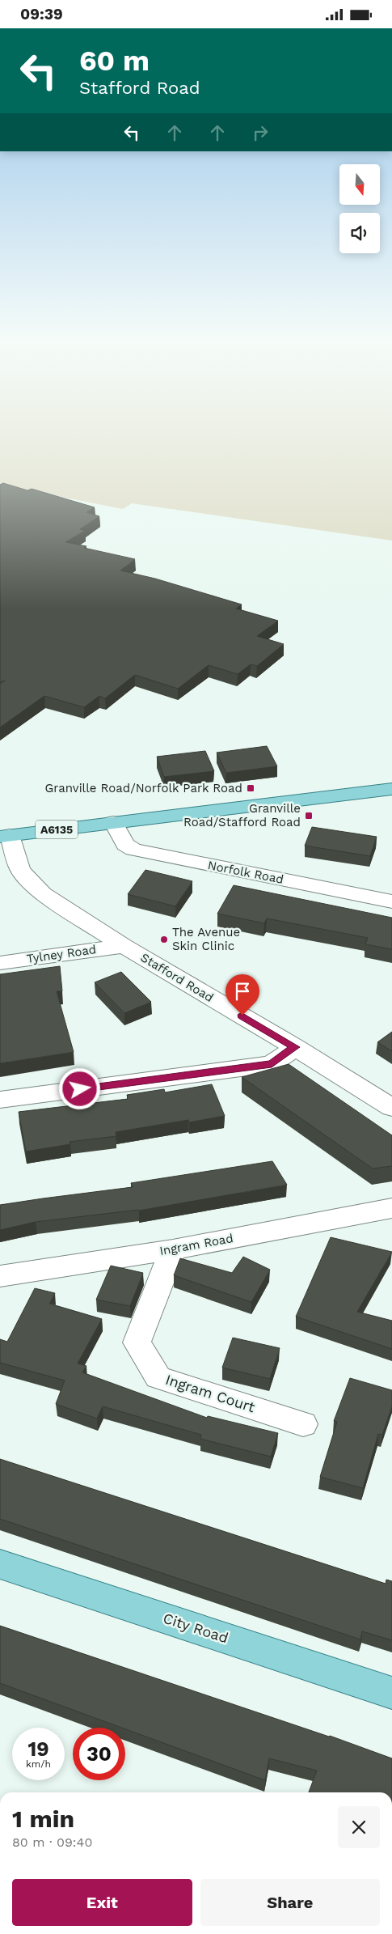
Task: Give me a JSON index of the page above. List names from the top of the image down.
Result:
{
  "streets": {
    "main road": ["A6135", "City Road"],
    "street": [
      "Norfolk Road",
      "Tylney Road",
      "Stafford Road",
      "Ingram Road",
      "Ingram Court"
    ]
  },
  "crossings": [
    ["A6135", "Norfolk Road"],
    ["A6135", "Stafford Road"],
    ["Tylney Road", "Stafford Road"],
    ["Ingram Road", "Ingram Court"]
  ],
  "places": {
    "transit": ["Granville Road/Norfolk Park Road", "Granville Road/Stafford Road"],
    "other": ["The Avenue Skin Clinic"]
  },
  "north": "bottom",
  "page": {
    "status": "09:39",
    "turn": ["60 m", "Stafford Road"],
    "speed": "19 km/h",
    "limit": "30",
    "heading": ["1 min", "80 m · 09:40"],
    "buttons": ["Exit", "Share"]
  }
}
